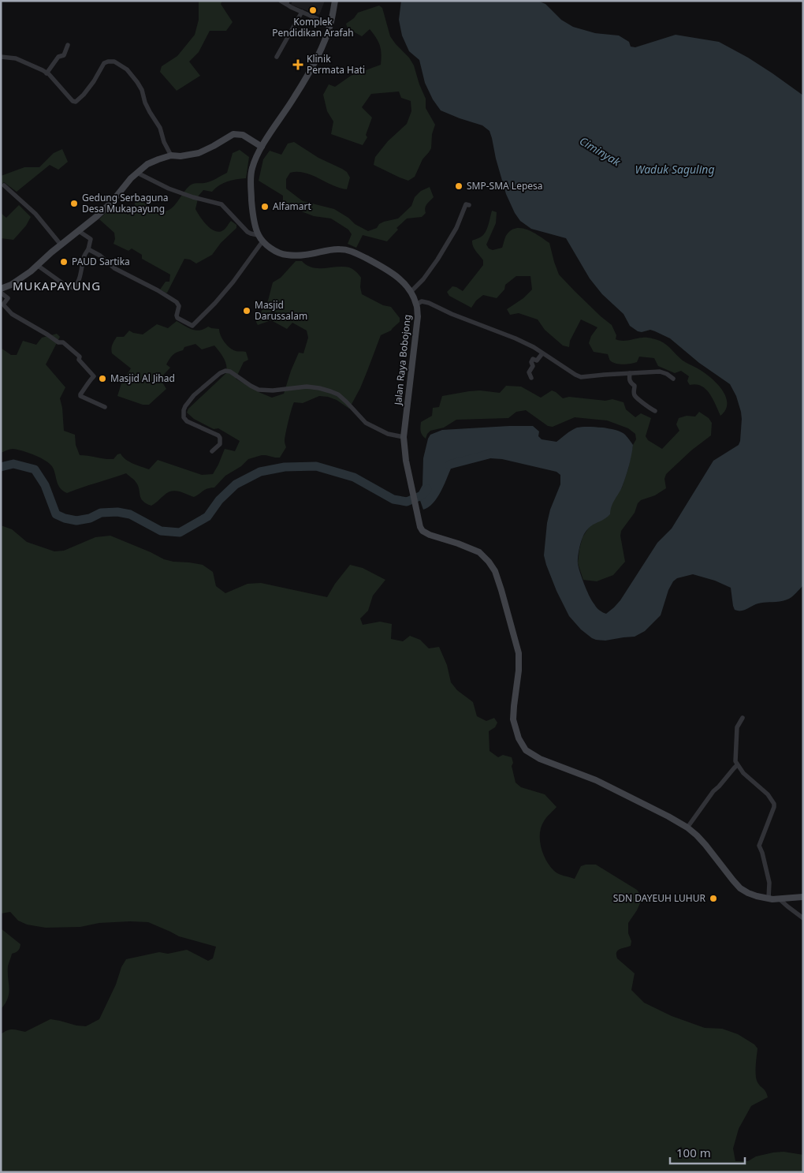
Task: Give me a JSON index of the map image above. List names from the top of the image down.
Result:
{
  "streets": {
    "main road": ["Jalan Raya Bobojong"]
  },
  "districts": ["MUKAPAYUNG"],
  "water": ["Ciminyak", "Waduk Saguling"],
  "places": {
    "other": [
      "Komplek Pendidikan Arafah",
      "SMP-SMA Lepesa",
      "Gedung Serbaguna Desa Mukapayung",
      "Alfamart",
      "PAUD Sartika",
      "Masjid Darussalam",
      "Masjid Al Jihad",
      "SDN DAYEUH LUHUR"
    ],
    "health": ["Klinik Permata Hati"]
  },
  "scale_bar": "100 m"
}
